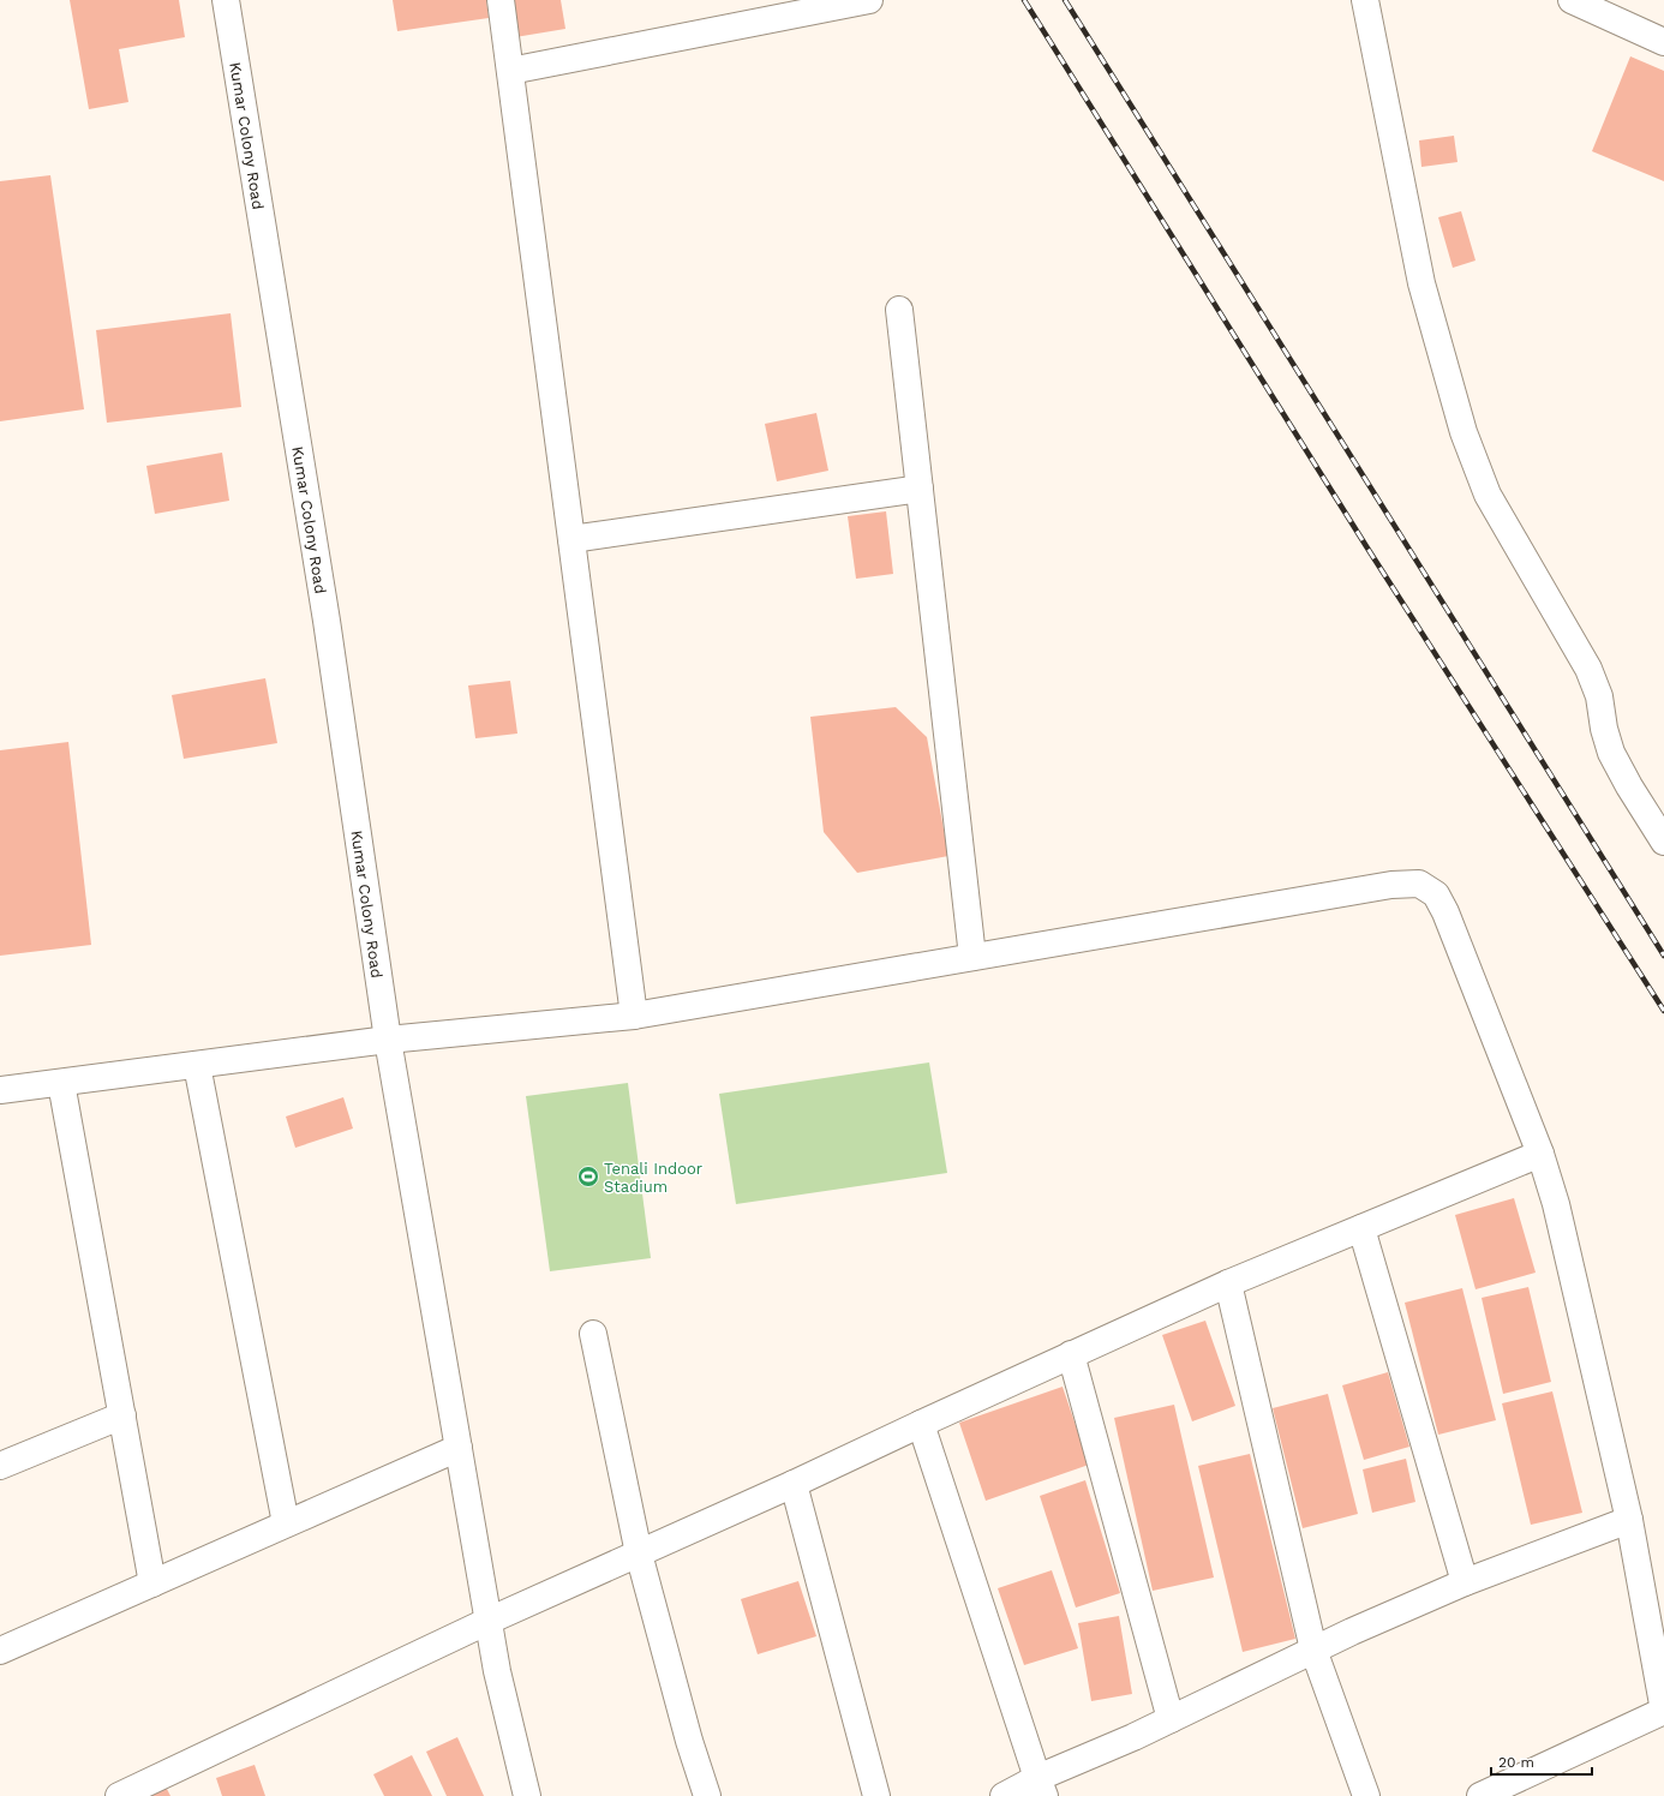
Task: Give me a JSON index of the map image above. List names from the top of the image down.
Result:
{
  "streets": {
    "street": ["Kumar Colony Road"]
  },
  "places": {
    "sports": ["Tenali Indoor Stadium"]
  },
  "scale_bar": "20 m"
}
